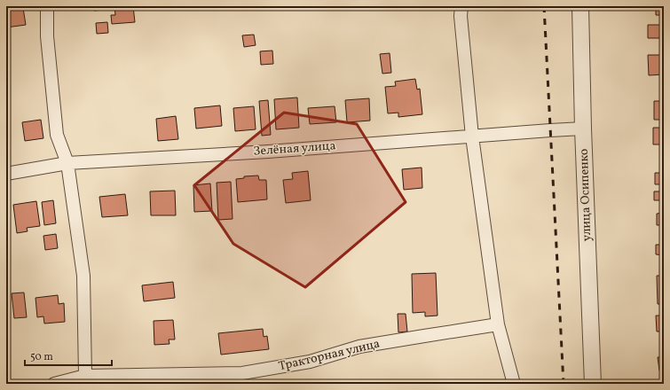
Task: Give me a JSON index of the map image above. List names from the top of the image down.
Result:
{
  "streets": {
    "street": ["Зелёная улица", "улица Осипенко", "Тракторная улица"]
  },
  "crossings": [
    ["Зелёная улица", "улица Осипенко"]
  ],
  "scale_bar": "50 m"
}
